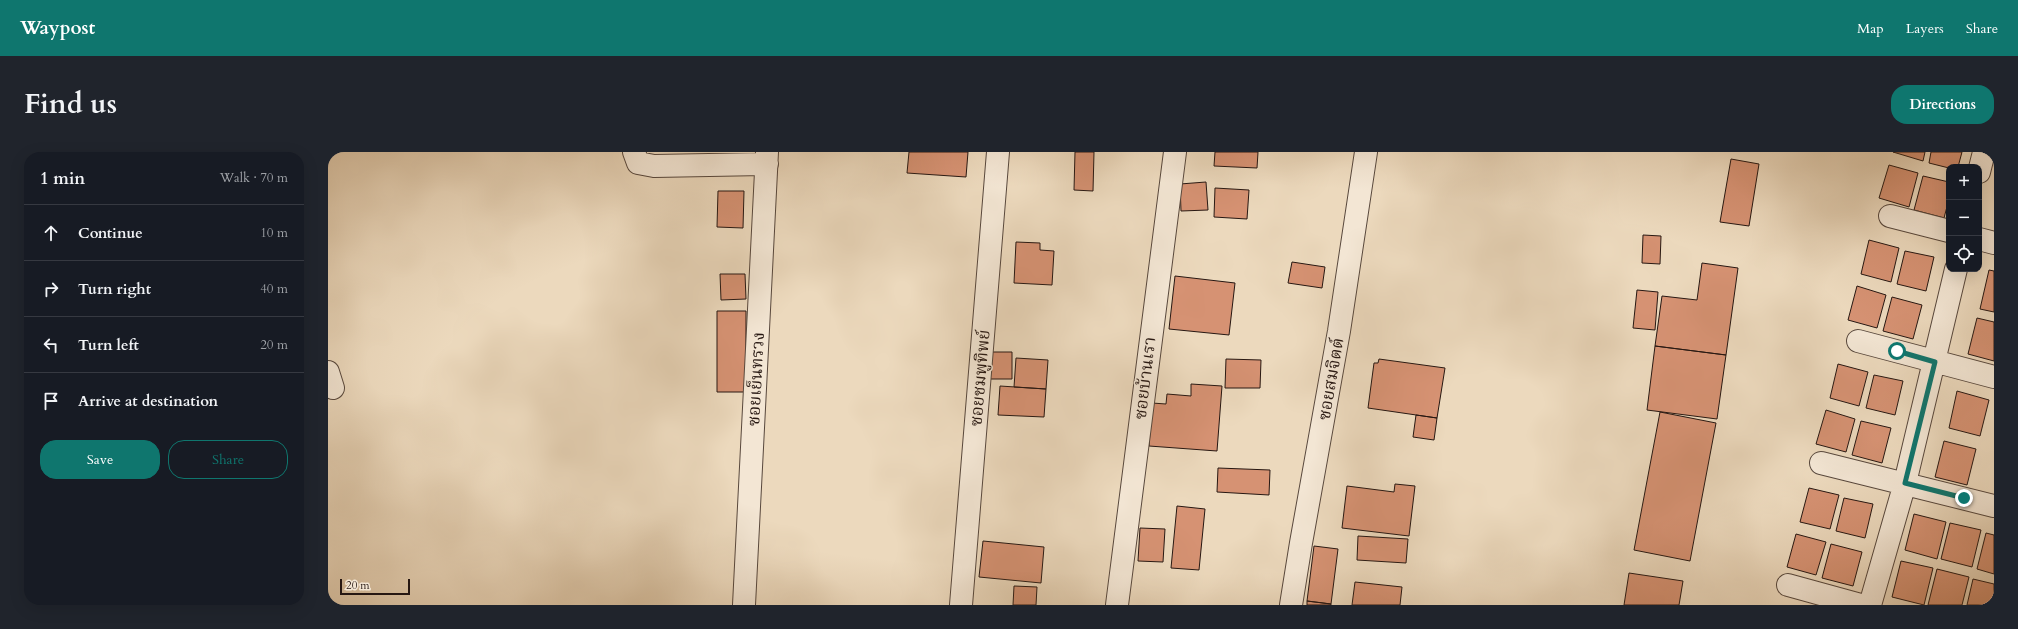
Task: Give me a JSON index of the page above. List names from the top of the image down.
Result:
{
  "streets": {
    "street": [
      "ซอยชมพูทิพย์",
      "ซอยบ้านเรา",
      "ซอยเย็นทรวง",
      "ซอยสมจิตต์"
    ]
  },
  "scale_bar": "20 m",
  "page": {
    "header": "Waypost",
    "nav": ["Map", "Layers", "Share"],
    "title": "Find us",
    "buttons": [
      "Directions",
      ["Save", "Share"]
    ],
    "heading": ["1 min", "Walk · 70 m"],
    "map_buttons": ["+", "−"],
    "list": [
      ["Continue", "10 m"],
      ["Turn right", "40 m"],
      ["Turn left", "20 m"],
      "Arrive at destination"
    ],
    "scale": "20 m"
  }
}
